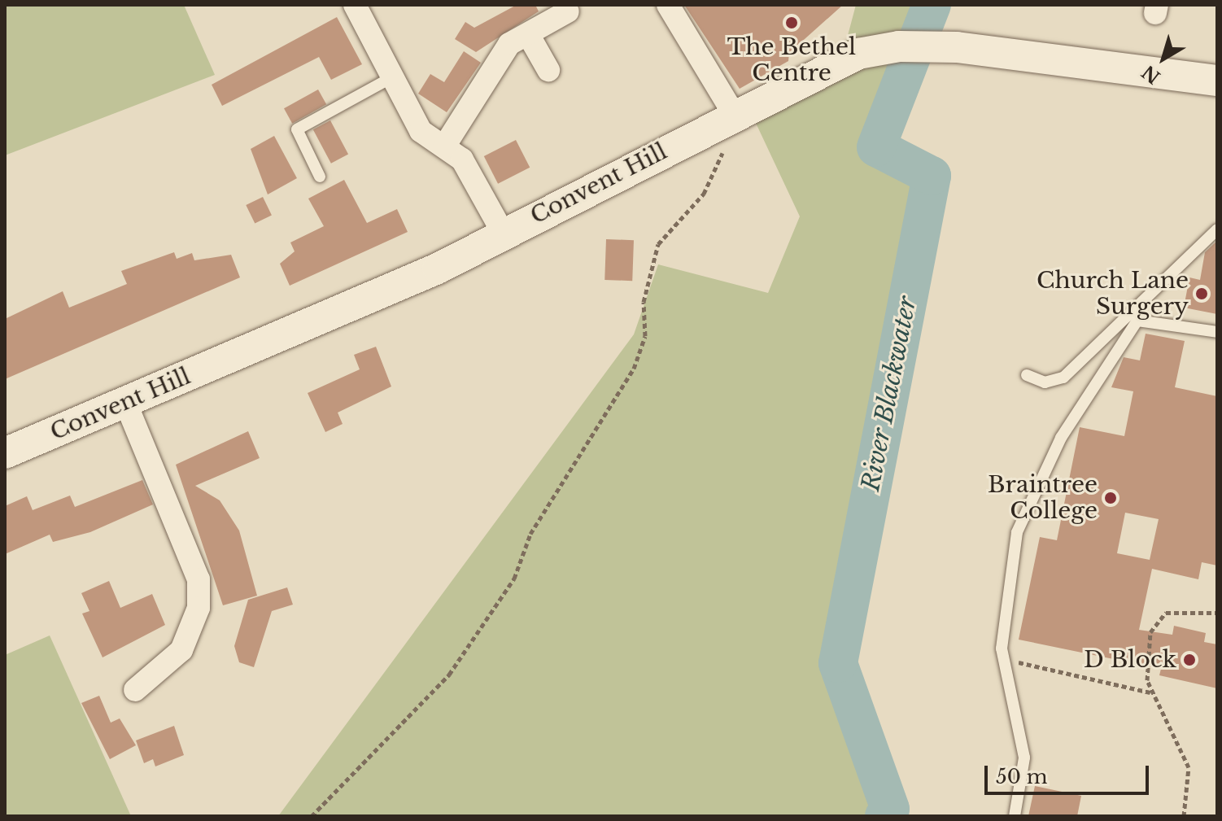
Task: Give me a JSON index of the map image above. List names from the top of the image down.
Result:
{
  "streets": {
    "main road": ["Convent Hill"]
  },
  "water": ["River Blackwater"],
  "places": [
    "The Bethel Centre",
    "Church Lane Surgery",
    "Braintree College",
    "D Block"
  ],
  "scale_bar": "50 m",
  "north": "bottom left"
}
